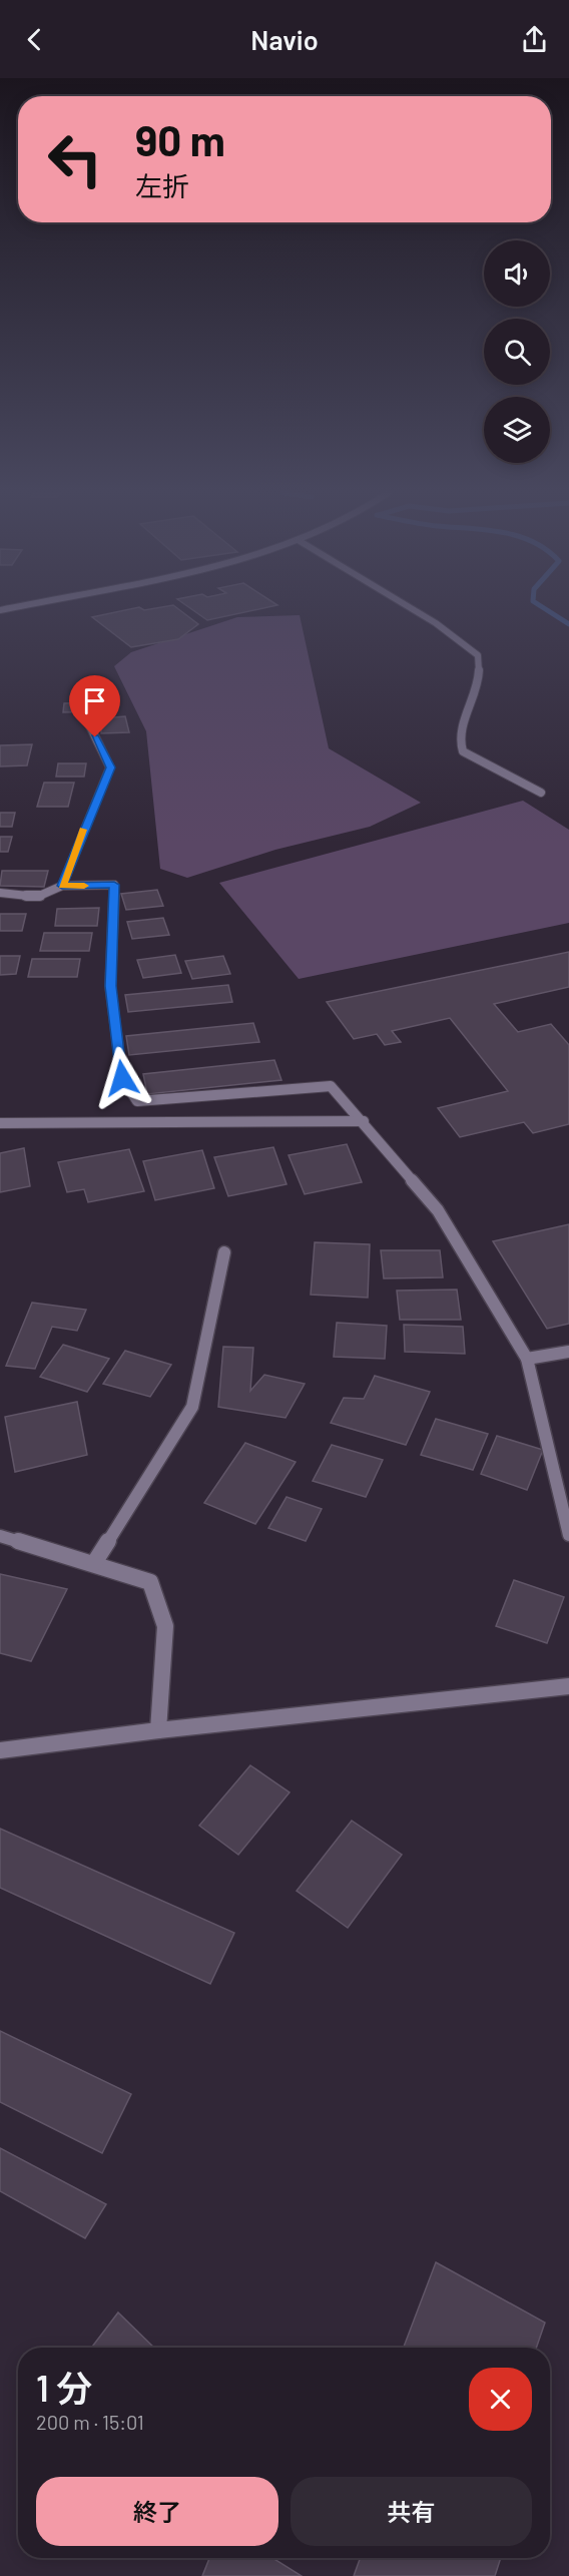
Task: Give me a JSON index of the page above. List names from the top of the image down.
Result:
{
  "page": {
    "header": "Navio",
    "turn": ["90 m", "左折"],
    "heading": ["1 分", "200 m · 15:01"],
    "buttons": ["終了", "共有"]
  }
}
